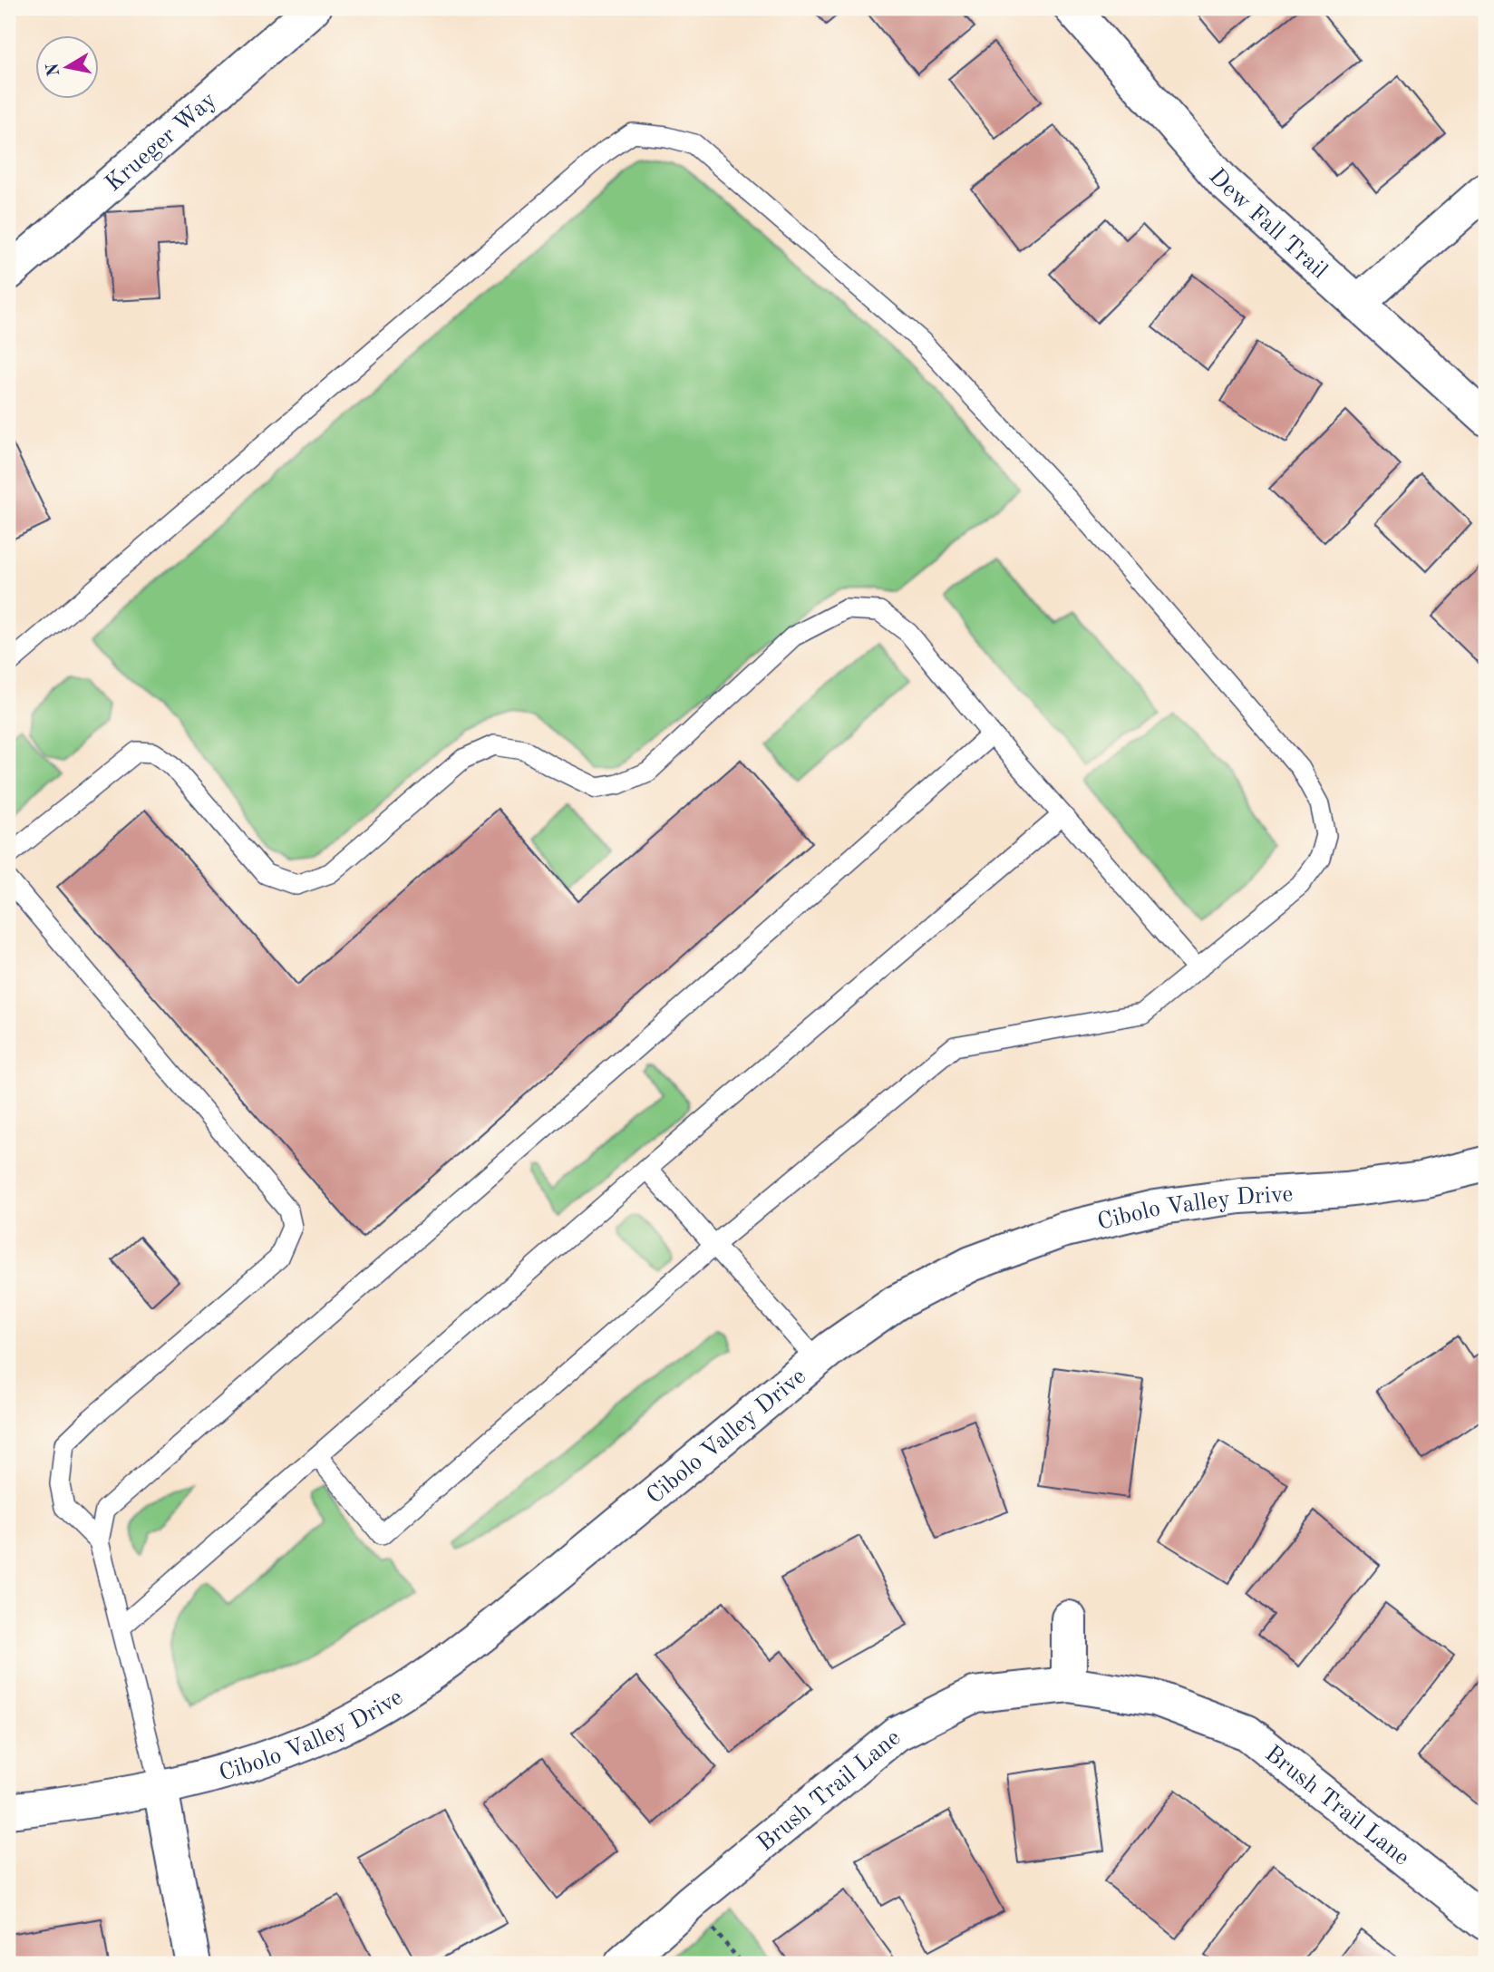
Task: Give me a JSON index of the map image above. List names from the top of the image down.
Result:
{
  "streets": {
    "street": [
      "Krueger Way",
      "Dew Fall Trail",
      "Cibolo Valley Drive",
      "Brush Trail Lane"
    ]
  },
  "north": "left"
}
